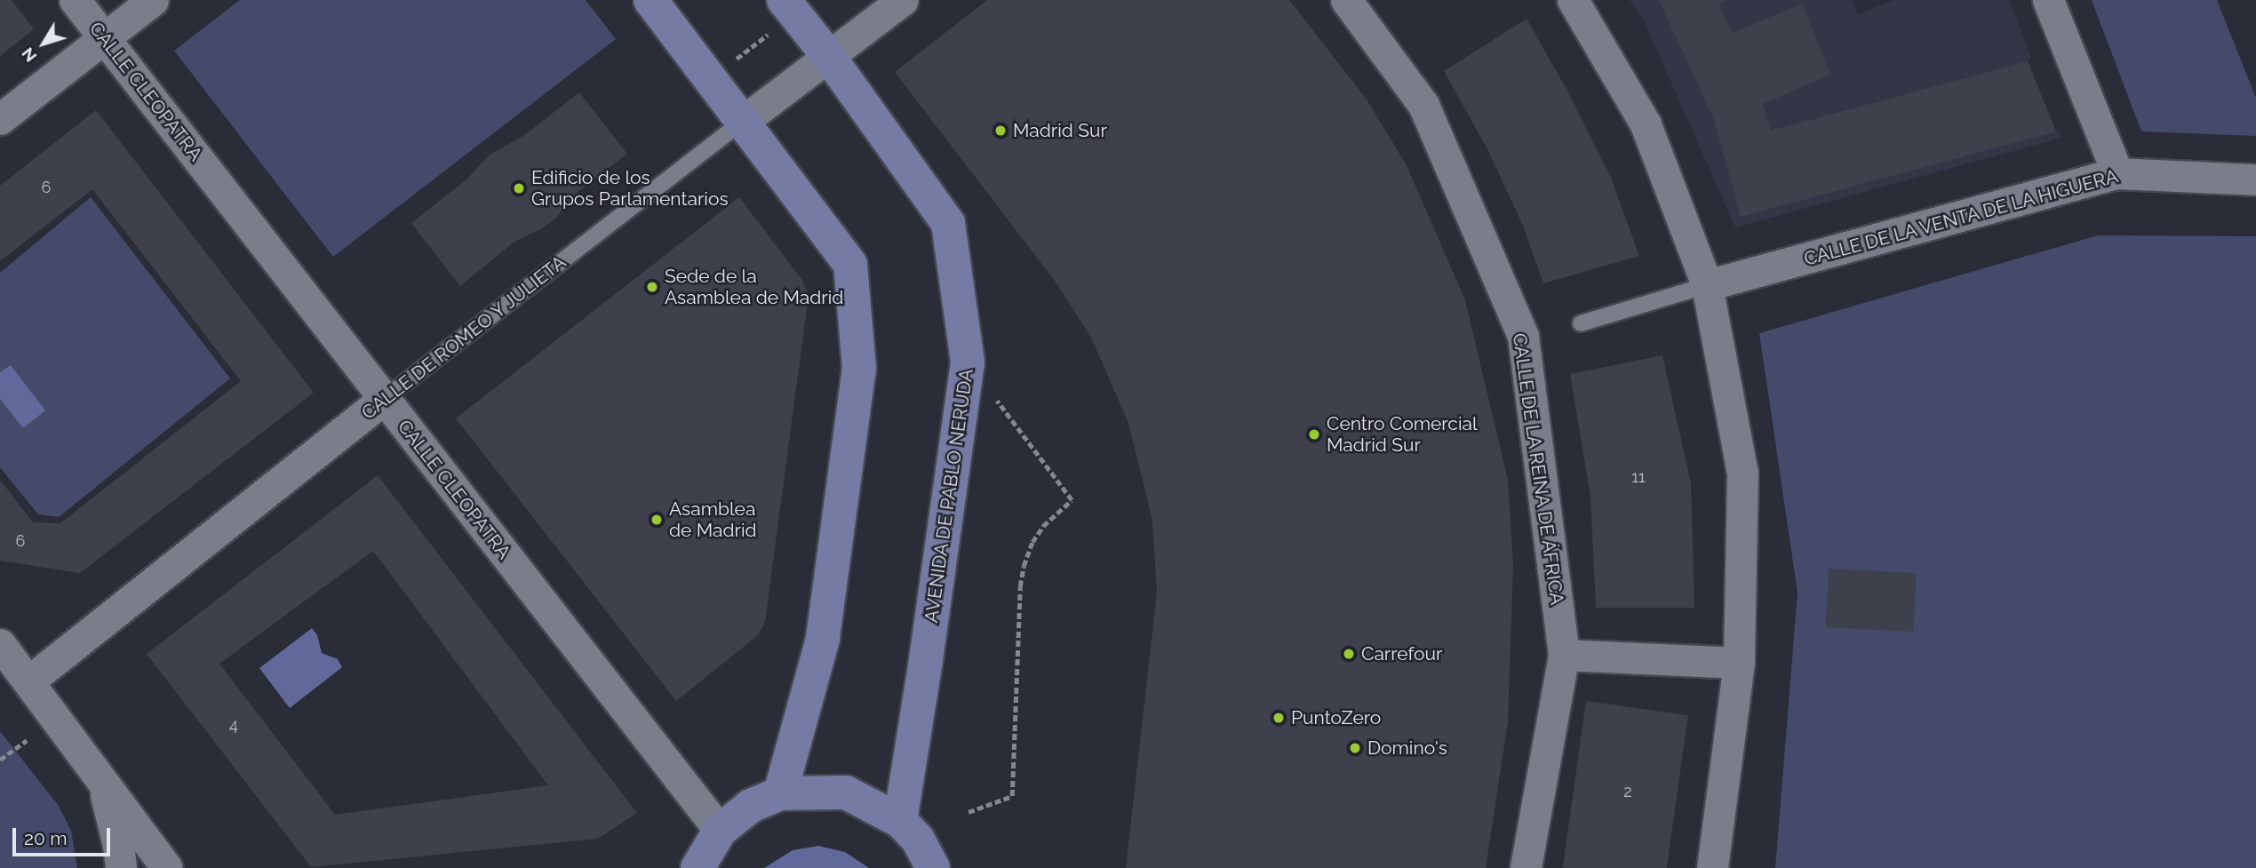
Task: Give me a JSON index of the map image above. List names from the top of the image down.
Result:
{
  "streets": {
    "main road": ["AVENIDA DE PABLO NERUDA"],
    "street": [
      "CALLE CLEOPATRA",
      "CALLE DE LA VENTA DE LA HIGUERA",
      "CALLE DE ROMEO Y JULIETA",
      "CALLE DE LA REINA DE ÁFRICA"
    ]
  },
  "crossings": [
    ["CALLE CLEOPATRA", "CALLE DE ROMEO Y JULIETA"],
    ["CALLE DE ROMEO Y JULIETA", "AVENIDA DE PABLO NERUDA"]
  ],
  "places": [
    "Madrid Sur",
    "Edificio de los Grupos Parlamentarios",
    "Sede de la Asamblea de Madrid",
    "Centro Comercial Madrid Sur",
    "Asamblea de Madrid",
    "Carrefour",
    "PuntoZero",
    "Domino's"
  ],
  "house_numbers": [
    "6",
    "11",
    "6",
    "4",
    "2"
  ],
  "scale_bar": "20 m",
  "north": "bottom left"
}
